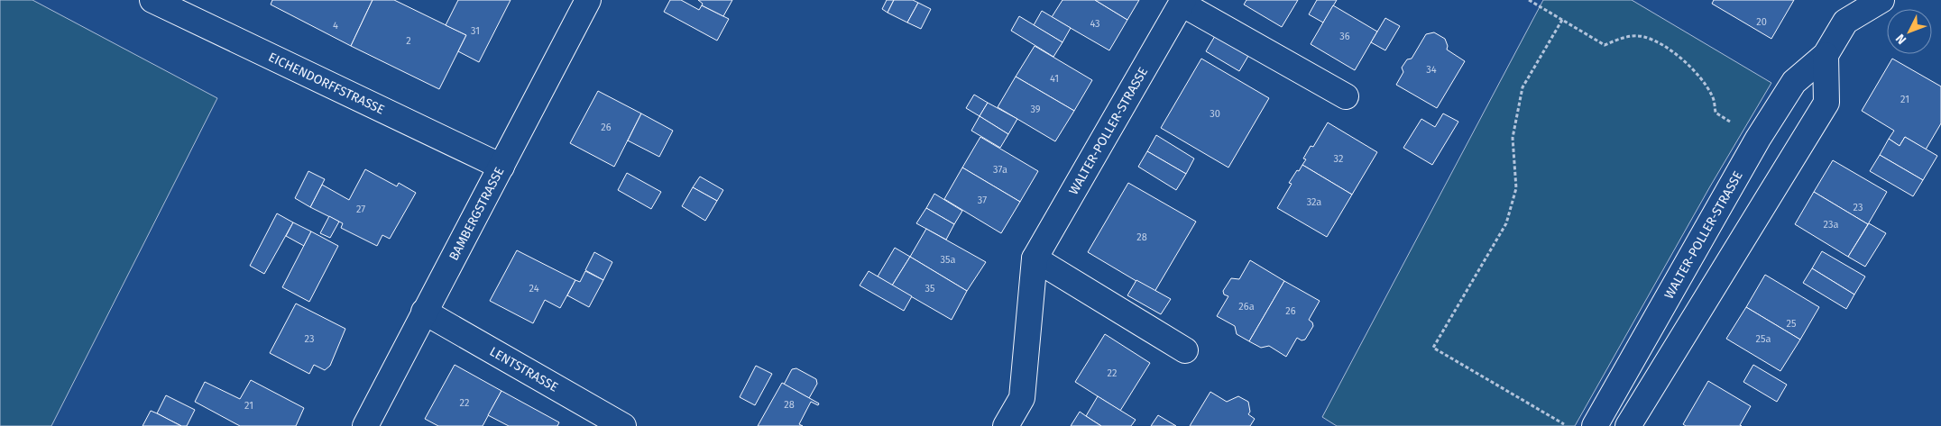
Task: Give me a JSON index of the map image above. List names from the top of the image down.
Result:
{
  "streets": {
    "street": [
      "EICHENDORFFSTRASSE",
      "WALTER-POLLER-STRASSE",
      "BAMBERGSTRASSE",
      "LENTSTRASSE"
    ]
  },
  "crossings": [
    ["EICHENDORFFSTRASSE", "BAMBERGSTRASSE"],
    ["BAMBERGSTRASSE", "LENTSTRASSE"]
  ],
  "house_numbers": [
    "20",
    "43",
    "4",
    "31",
    "36",
    "2",
    "34",
    "41",
    "21",
    "39",
    "30",
    "26",
    "32",
    "37a",
    "37",
    "32a",
    "23",
    "27",
    "23a",
    "28",
    "35a",
    "24",
    "35",
    "26a",
    "26",
    "25",
    "23",
    "25a",
    "22",
    "22",
    "28",
    "21"
  ],
  "north": "bottom left"
}
